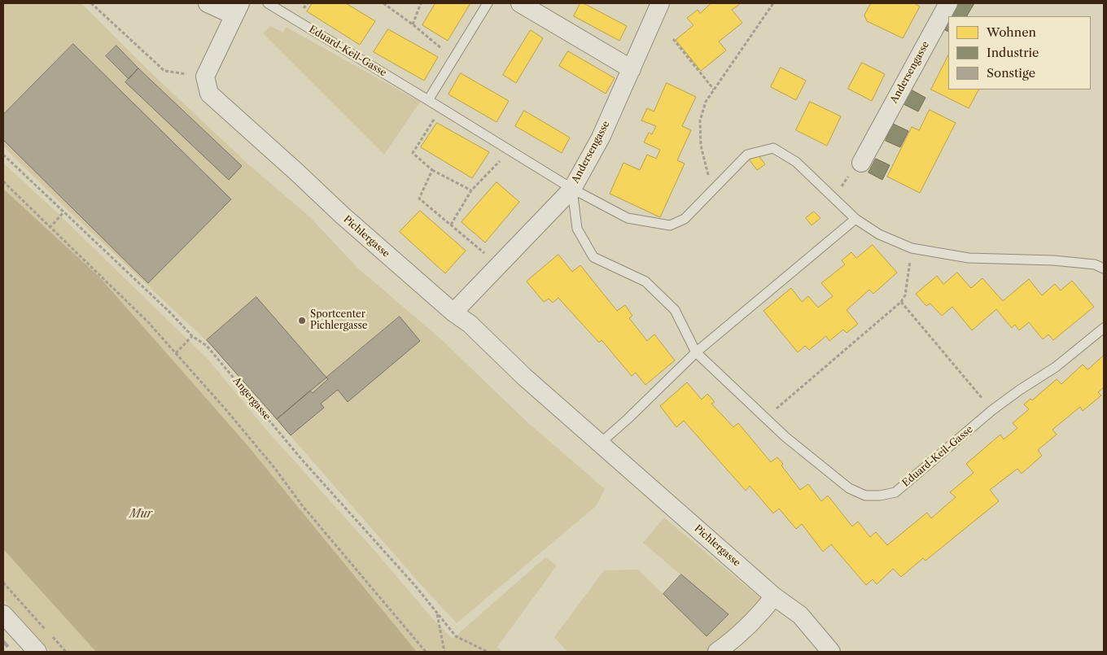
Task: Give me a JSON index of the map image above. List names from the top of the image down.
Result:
{
  "streets": {
    "street": ["Andersengasse", "Pichlergasse"],
    "lane": ["Eduard-Keil-Gasse"],
    "path": ["Angergasse"]
  },
  "crossings": [
    ["Eduard-Keil-Gasse", "Andersengasse"],
    ["Andersengasse", "Pichlergasse"]
  ],
  "water": ["Mur"],
  "places": ["Sportcenter Pichlergasse"],
  "legend": ["Wohnen", "Industrie", "Sonstige"]
}
